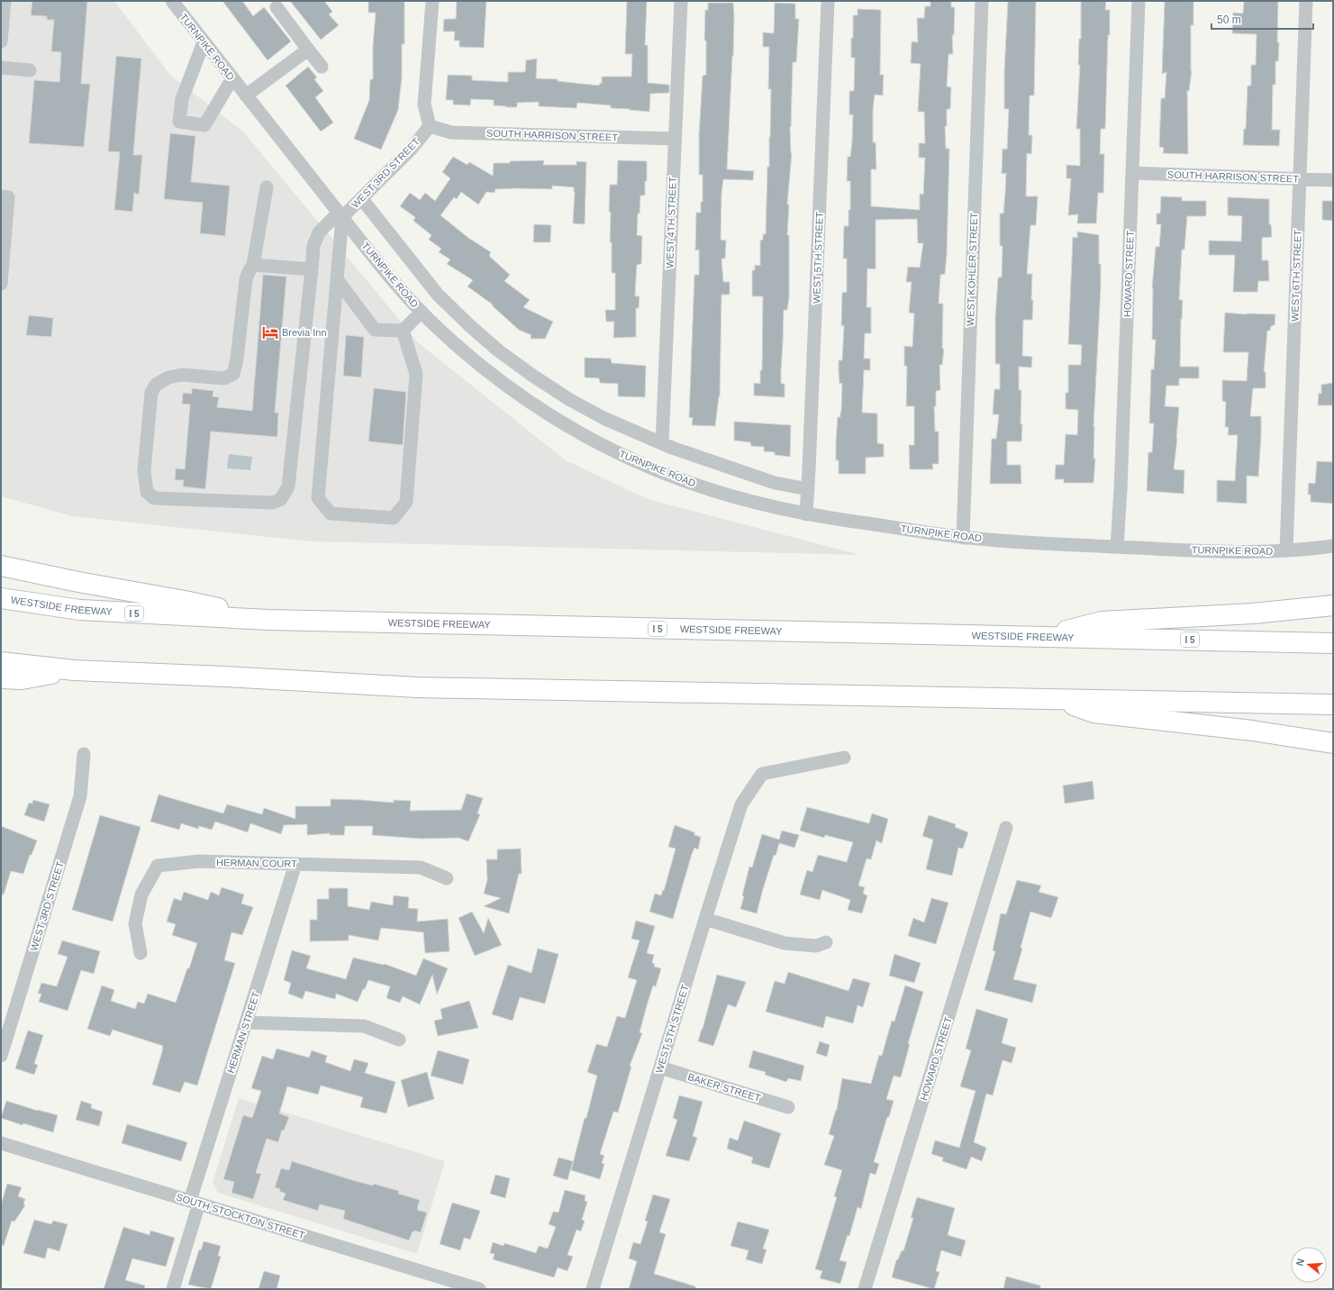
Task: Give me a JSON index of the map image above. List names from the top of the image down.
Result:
{
  "streets": {
    "highway": ["WESTSIDE FREEWAY", "I 5"],
    "street": [
      "TURNPIKE ROAD",
      "SOUTH HARRISON STREET",
      "WEST 3RD STREET",
      "WEST 4TH STREET",
      "WEST 5TH STREET",
      "WEST KOHLER STREET",
      "HOWARD STREET",
      "WEST 6TH STREET",
      "HERMAN COURT",
      "HERMAN STREET",
      "BAKER STREET",
      "SOUTH STOCKTON STREET"
    ]
  },
  "crossings": [
    ["TURNPIKE ROAD", "WEST 3RD STREET"],
    ["TURNPIKE ROAD", "WEST 5TH STREET"],
    ["TURNPIKE ROAD", "WEST KOHLER STREET"],
    ["TURNPIKE ROAD", "HOWARD STREET"],
    ["TURNPIKE ROAD", "WEST 6TH STREET"],
    ["SOUTH HARRISON STREET", "WEST 3RD STREET"],
    ["SOUTH HARRISON STREET", "WEST 4TH STREET"],
    ["SOUTH HARRISON STREET", "HOWARD STREET"],
    ["SOUTH HARRISON STREET", "WEST 6TH STREET"],
    ["WEST 5TH STREET", "BAKER STREET"],
    ["HERMAN COURT", "HERMAN STREET"],
    ["HERMAN STREET", "SOUTH STOCKTON STREET"]
  ],
  "places": {
    "hotel": ["Brevia Inn"]
  },
  "scale_bar": "50 m",
  "north": "left"
}
